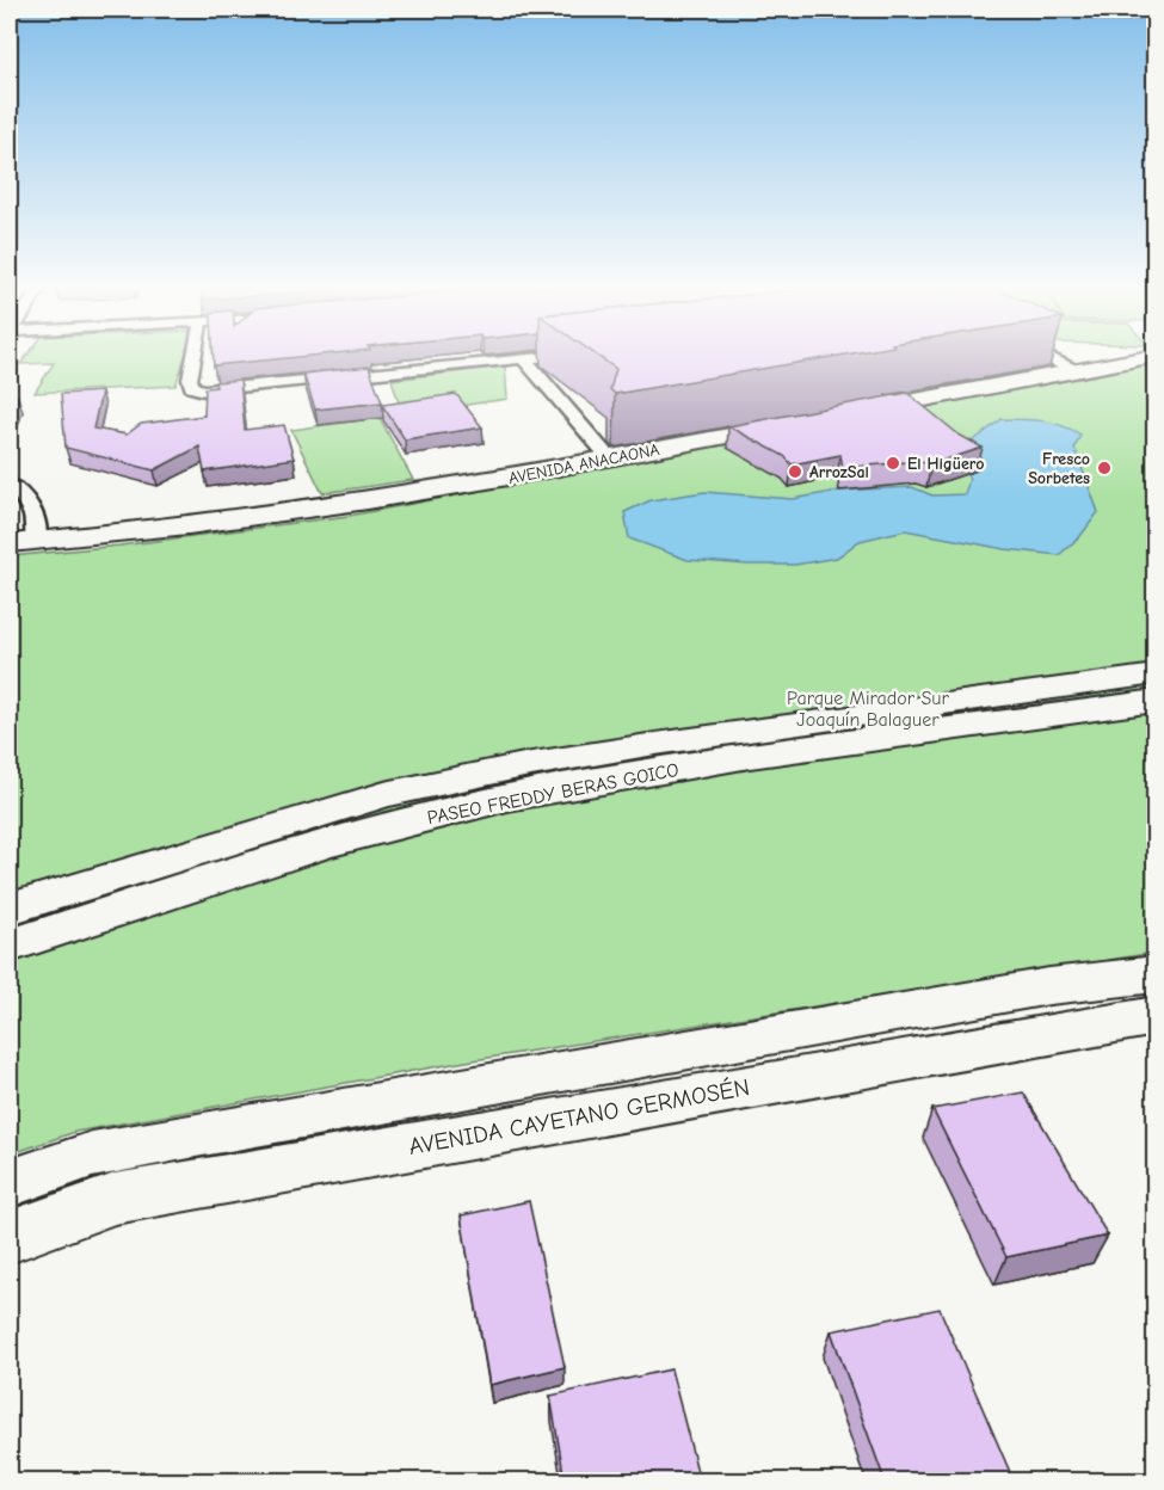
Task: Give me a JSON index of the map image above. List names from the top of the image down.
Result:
{
  "streets": {
    "street": ["AVENIDA ANACAONA", "PASEO FREDDY BERAS GOICO", "AVENIDA CAYETANO GERMOSÉN"]
  },
  "parks": ["Parque Mirador Sur Joaquín Balaguer"],
  "places": ["El Higüero", "Fresco Sorbetes", "ArrozSal"]
}
